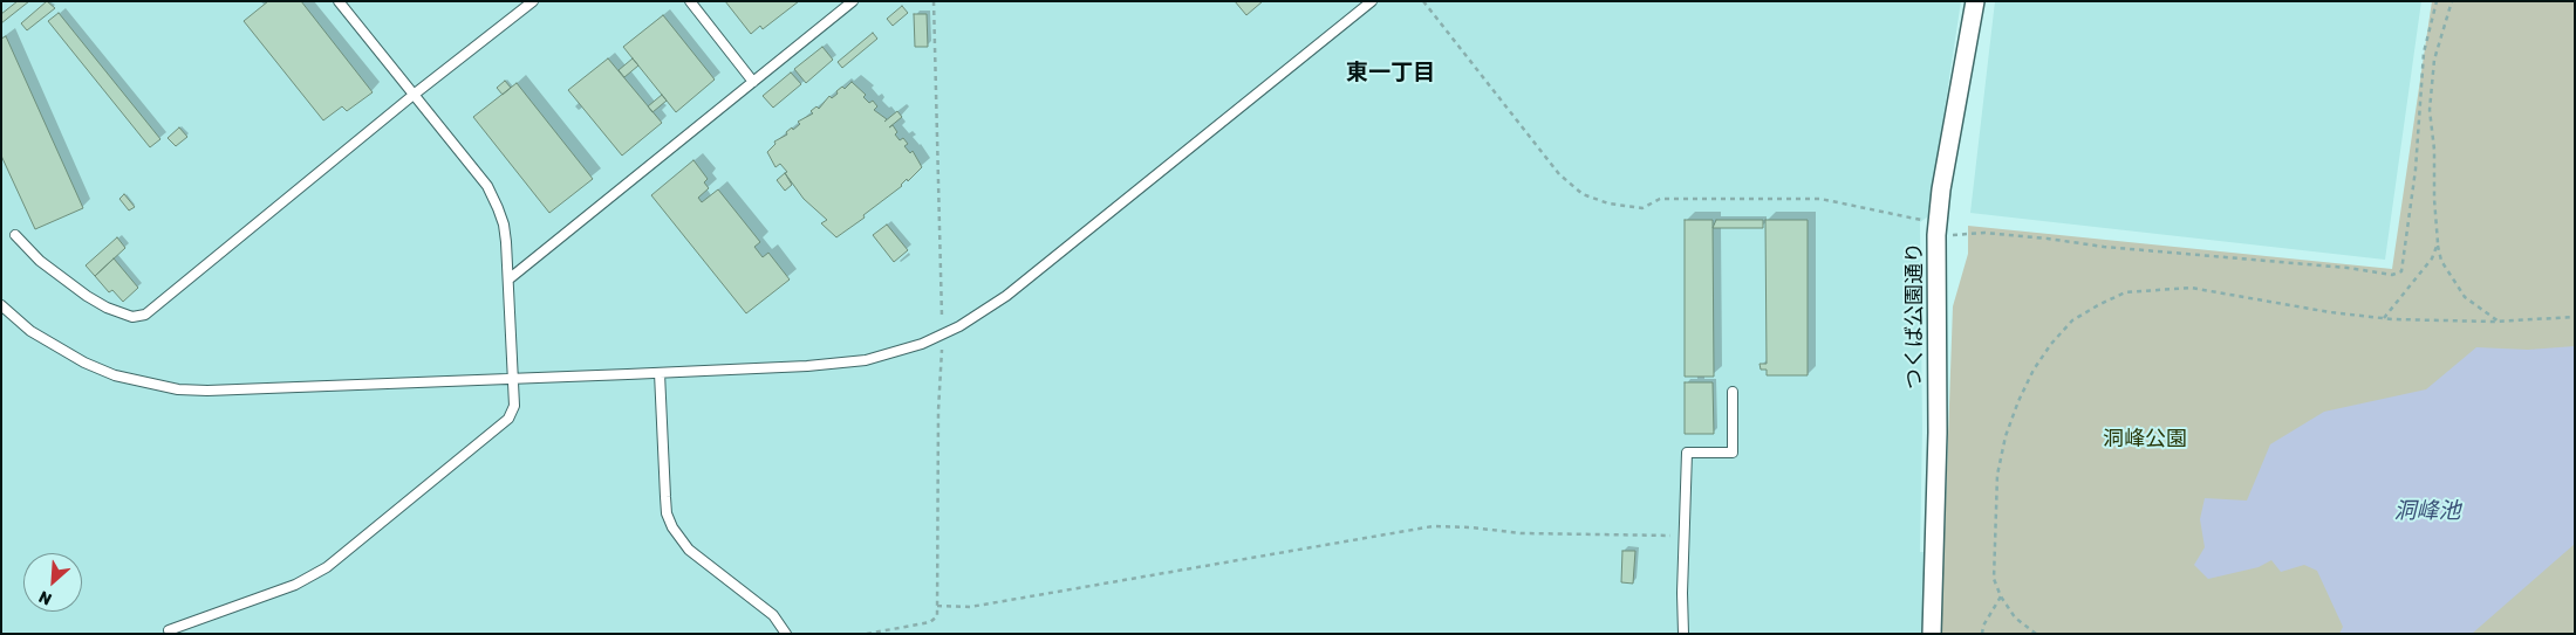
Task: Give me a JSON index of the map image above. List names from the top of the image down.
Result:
{
  "streets": {
    "street": ["つくば公園通り"]
  },
  "districts": ["東一丁目"],
  "water": ["洞峰池"],
  "parks": ["洞峰公園"],
  "north": "bottom left"
}
